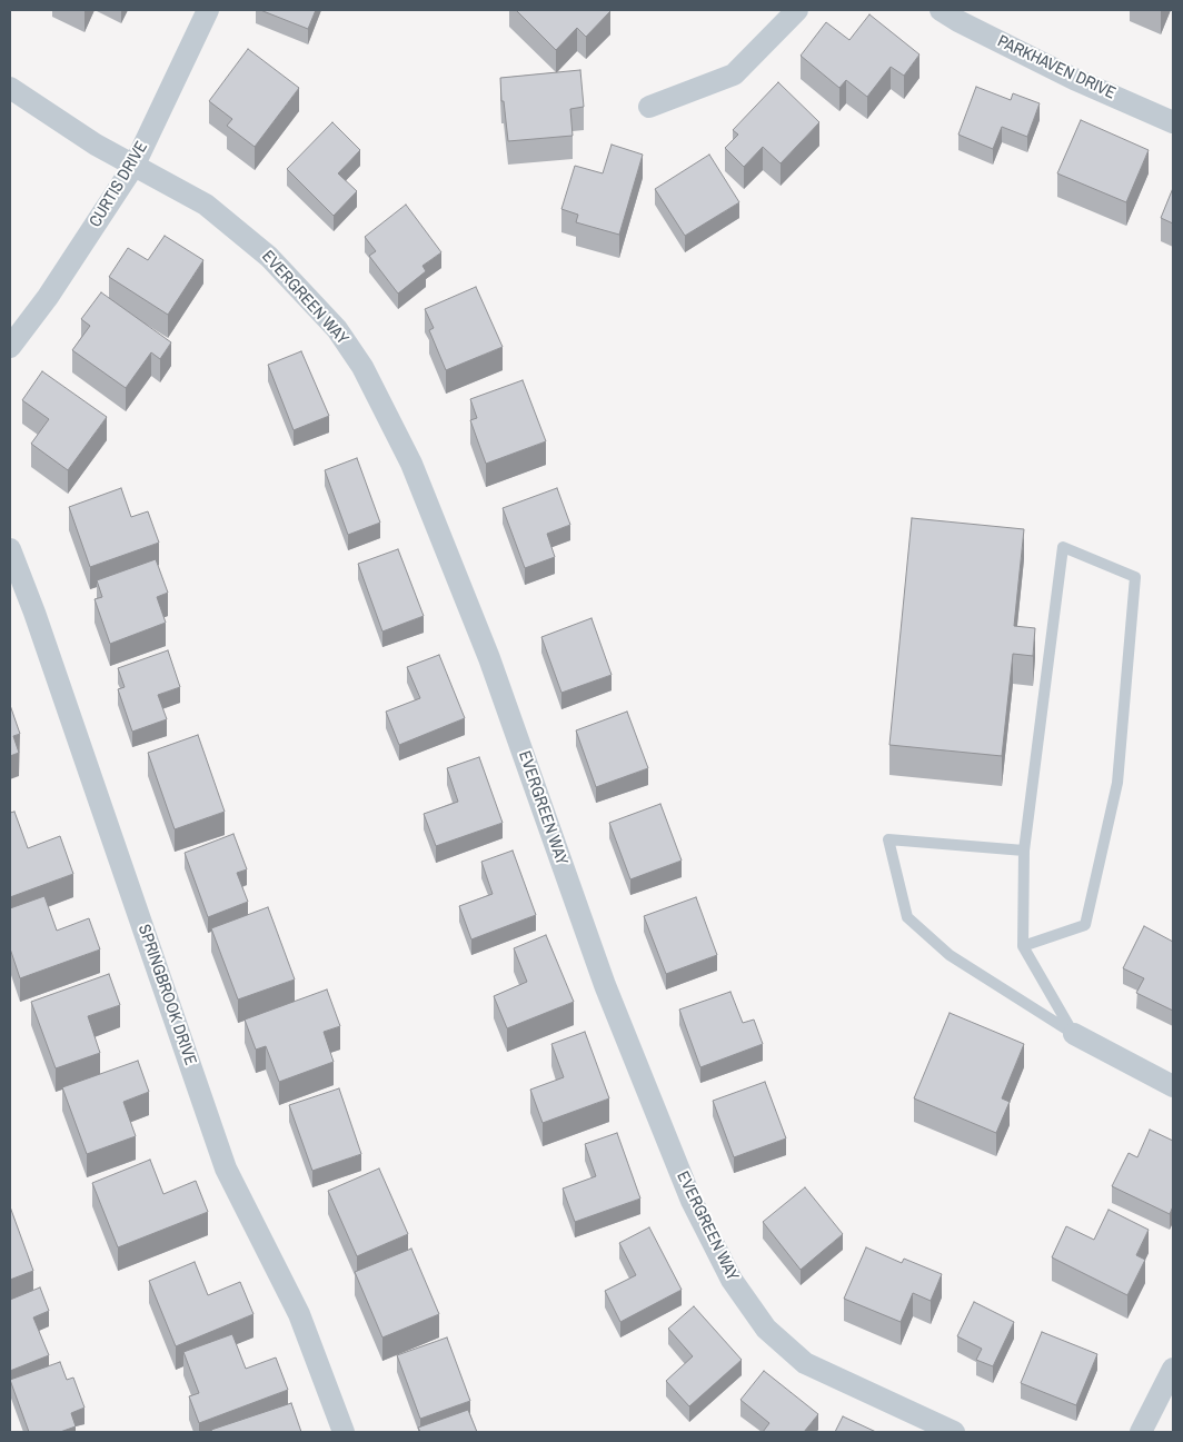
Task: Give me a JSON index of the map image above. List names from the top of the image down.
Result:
{
  "streets": {
    "street": [
      "PARKHAVEN DRIVE",
      "CURTIS DRIVE",
      "EVERGREEN WAY",
      "SPRINGBROOK DRIVE"
    ]
  },
  "crossings": [
    ["CURTIS DRIVE", "EVERGREEN WAY"]
  ]
}
